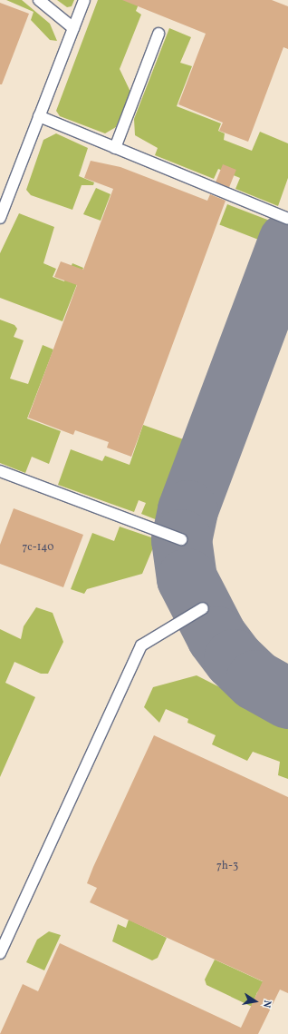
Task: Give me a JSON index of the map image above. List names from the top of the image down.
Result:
{
  "house_numbers": ["7c-140", "7h-3"],
  "north": "right"
}
